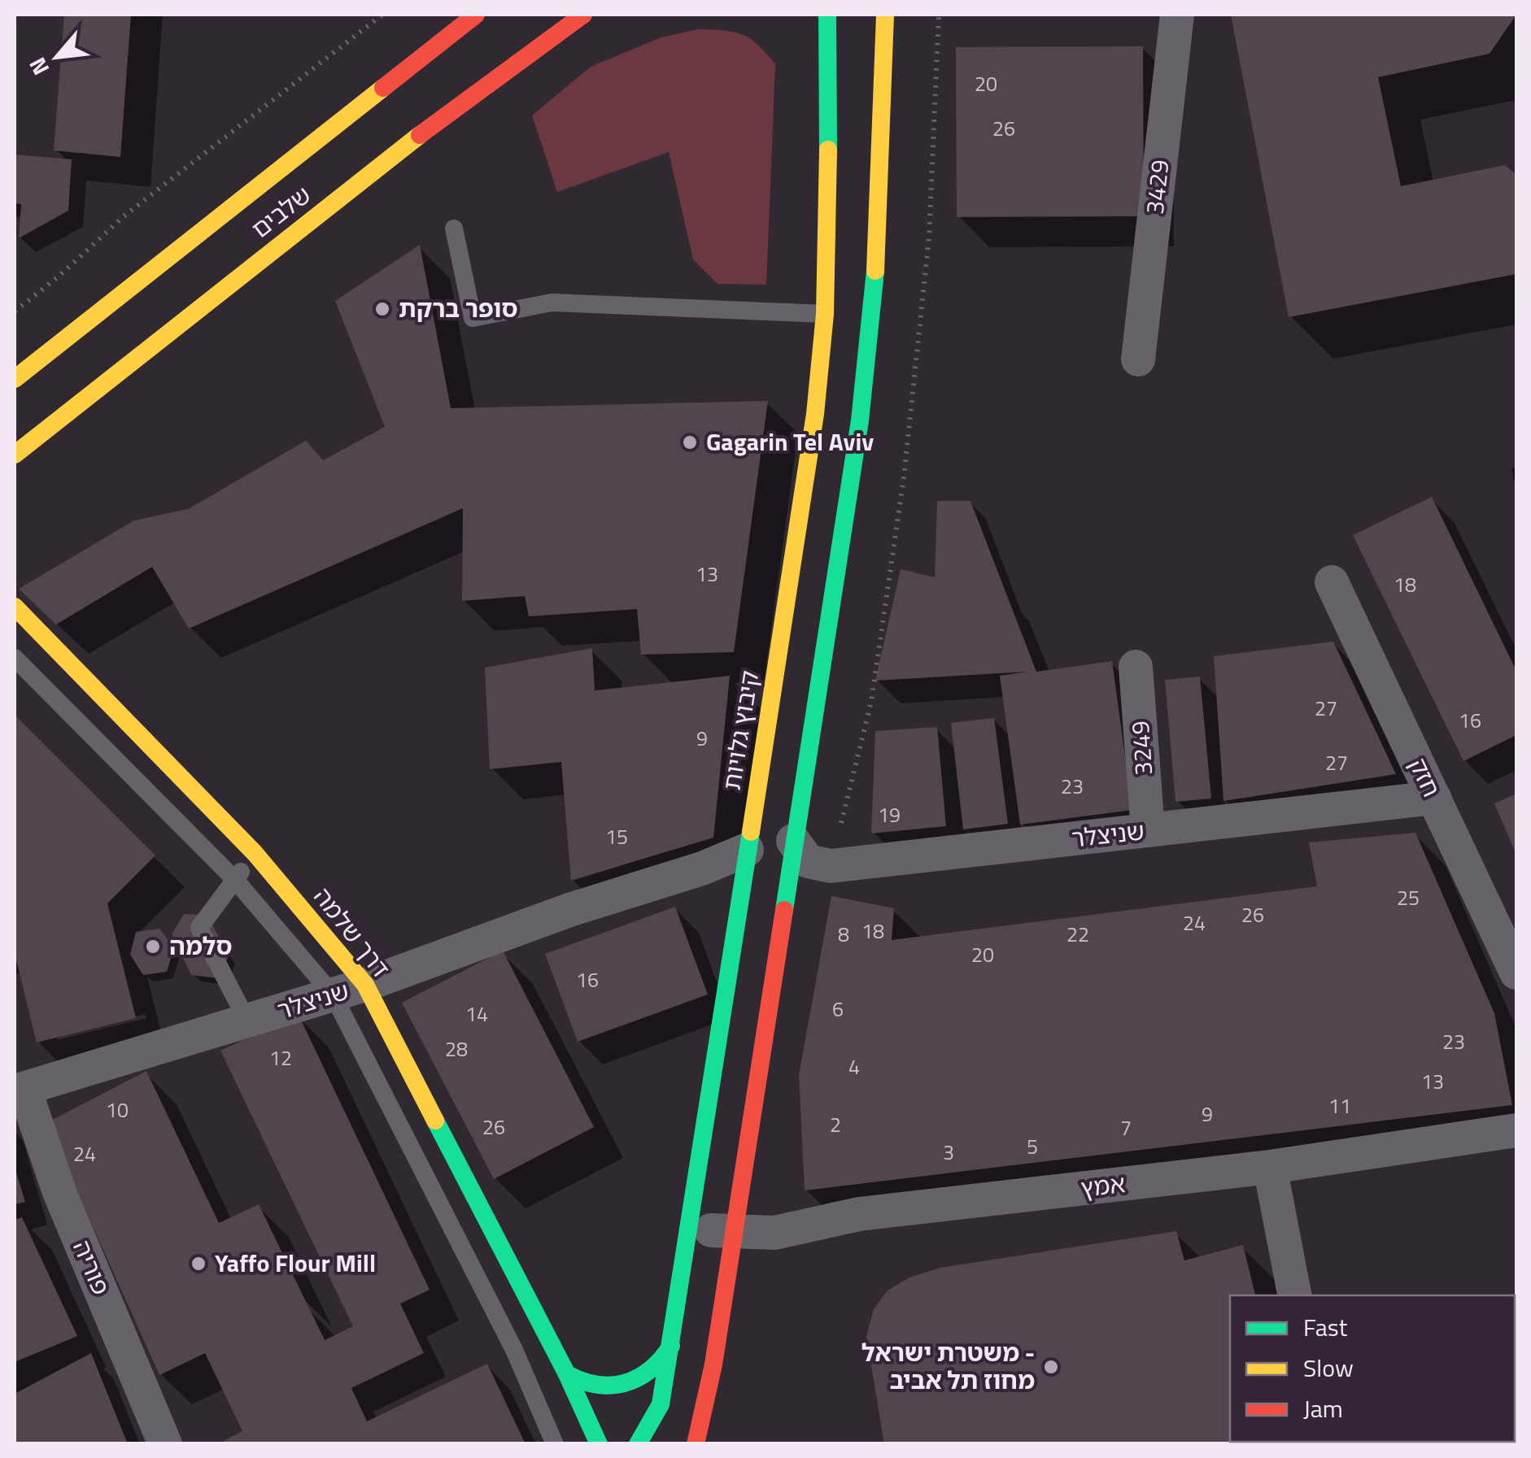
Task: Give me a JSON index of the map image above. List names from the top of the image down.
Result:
{
  "streets": {
    "main road": ["שלבים", "קיבוץ גלויות", "דרך שלמה"],
    "street": [
      "3429",
      "3249",
      "חזק",
      "שניצלר",
      "אמץ",
      "פוריה"
    ]
  },
  "crossings": [
    ["קיבוץ גלויות", "שניצלר"],
    ["קיבוץ גלויות", "אמץ"],
    ["3249", "שניצלר"],
    ["חזק", "שניצלר"],
    ["שניצלר", "דרך שלמה"],
    ["שניצלר", "פוריה"]
  ],
  "places": [
    "סופר ברקת",
    "Gagarin Tel Aviv",
    "סלמה",
    "Yaffo Flour Mill",
    "משטרת ישראל - מחוז תל אביב"
  ],
  "house_numbers": [
    "20",
    "26",
    "13",
    "18",
    "27",
    "16",
    "9",
    "27",
    "23",
    "19",
    "15",
    "25",
    "26",
    "24",
    "18",
    "8",
    "22",
    "20",
    "16",
    "6",
    "14",
    "23",
    "28",
    "12",
    "4",
    "13",
    "11",
    "10",
    "9",
    "2",
    "26",
    "7",
    "5",
    "3",
    "24"
  ],
  "legend": ["Fast", "Slow", "Jam"],
  "north": "bottom left"
}
